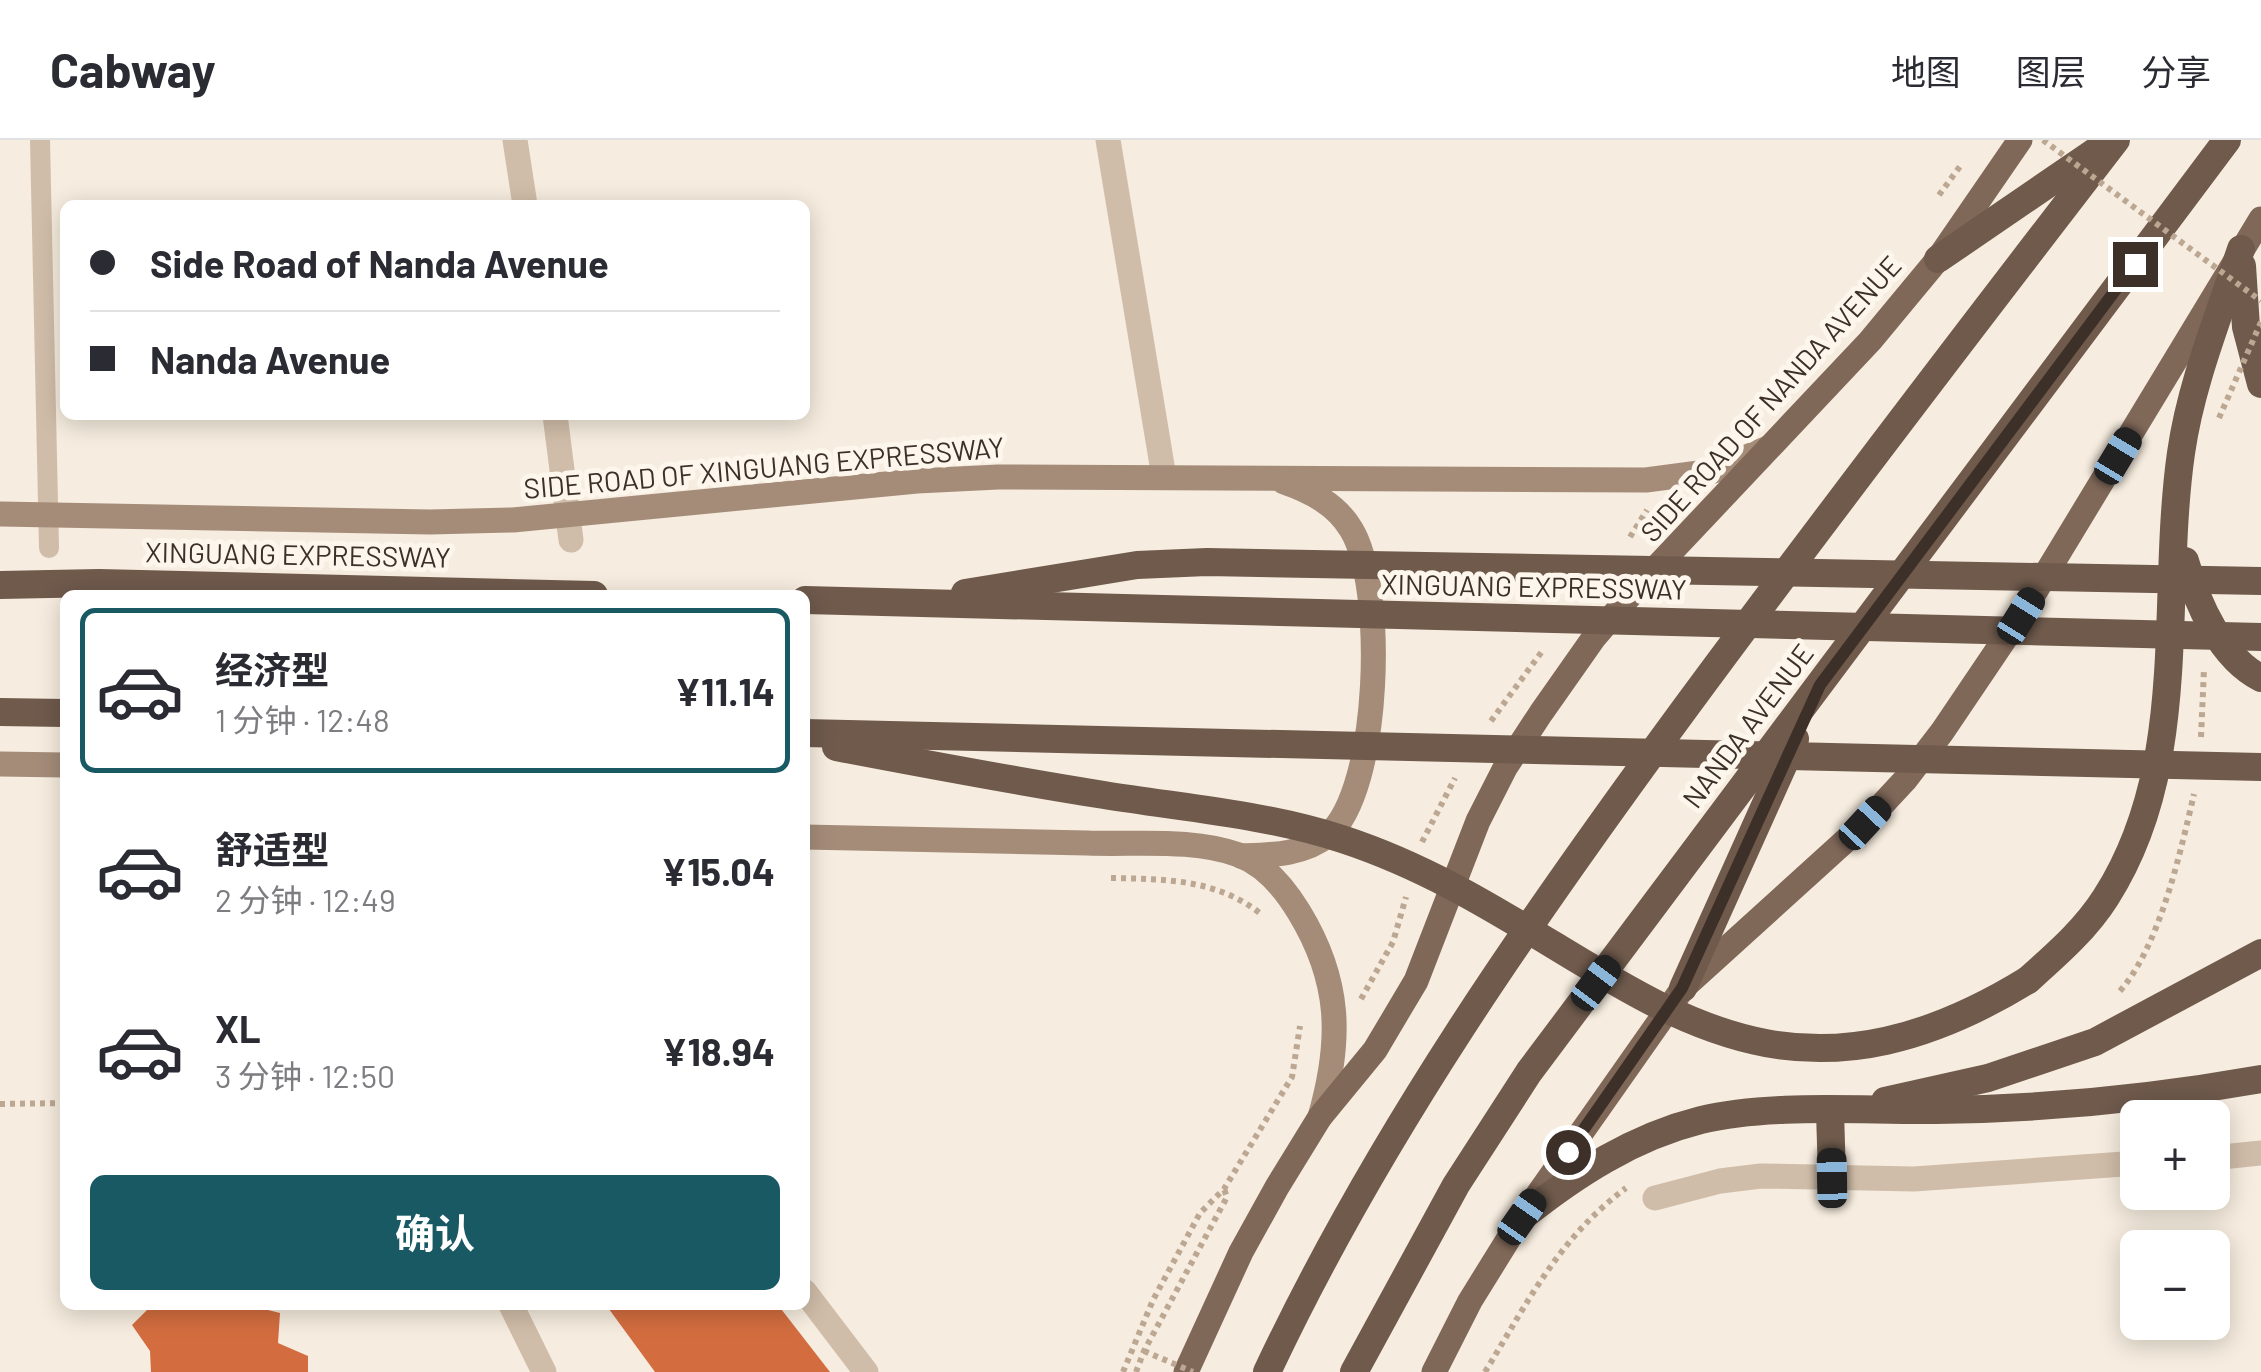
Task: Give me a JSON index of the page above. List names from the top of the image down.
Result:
{
  "streets": {
    "highway": ["XINGUANG EXPRESSWAY", "NANDA AVENUE"],
    "main road": ["SIDE ROAD OF NANDA AVENUE", "SIDE ROAD OF XINGUANG EXPRESSWAY"]
  },
  "crossings": [
    ["SIDE ROAD OF NANDA AVENUE", "SIDE ROAD OF XINGUANG EXPRESSWAY"]
  ],
  "page": {
    "header": "Cabway",
    "nav": ["地图", "图层", "分享"],
    "banner": ["Side Road of Nanda Avenue", "Nanda Avenue"],
    "list": [
      {
        "name": "经济型",
        "note": "1 分钟 · 12:48",
        "value": "¥11.14"
      },
      {
        "name": "舒适型",
        "note": "2 分钟 · 12:49",
        "value": "¥15.04"
      },
      {
        "name": "XL",
        "note": "3 分钟 · 12:50",
        "value": "¥18.94"
      }
    ],
    "map_buttons": ["+", "−"],
    "buttons": "确认"
  }
}
